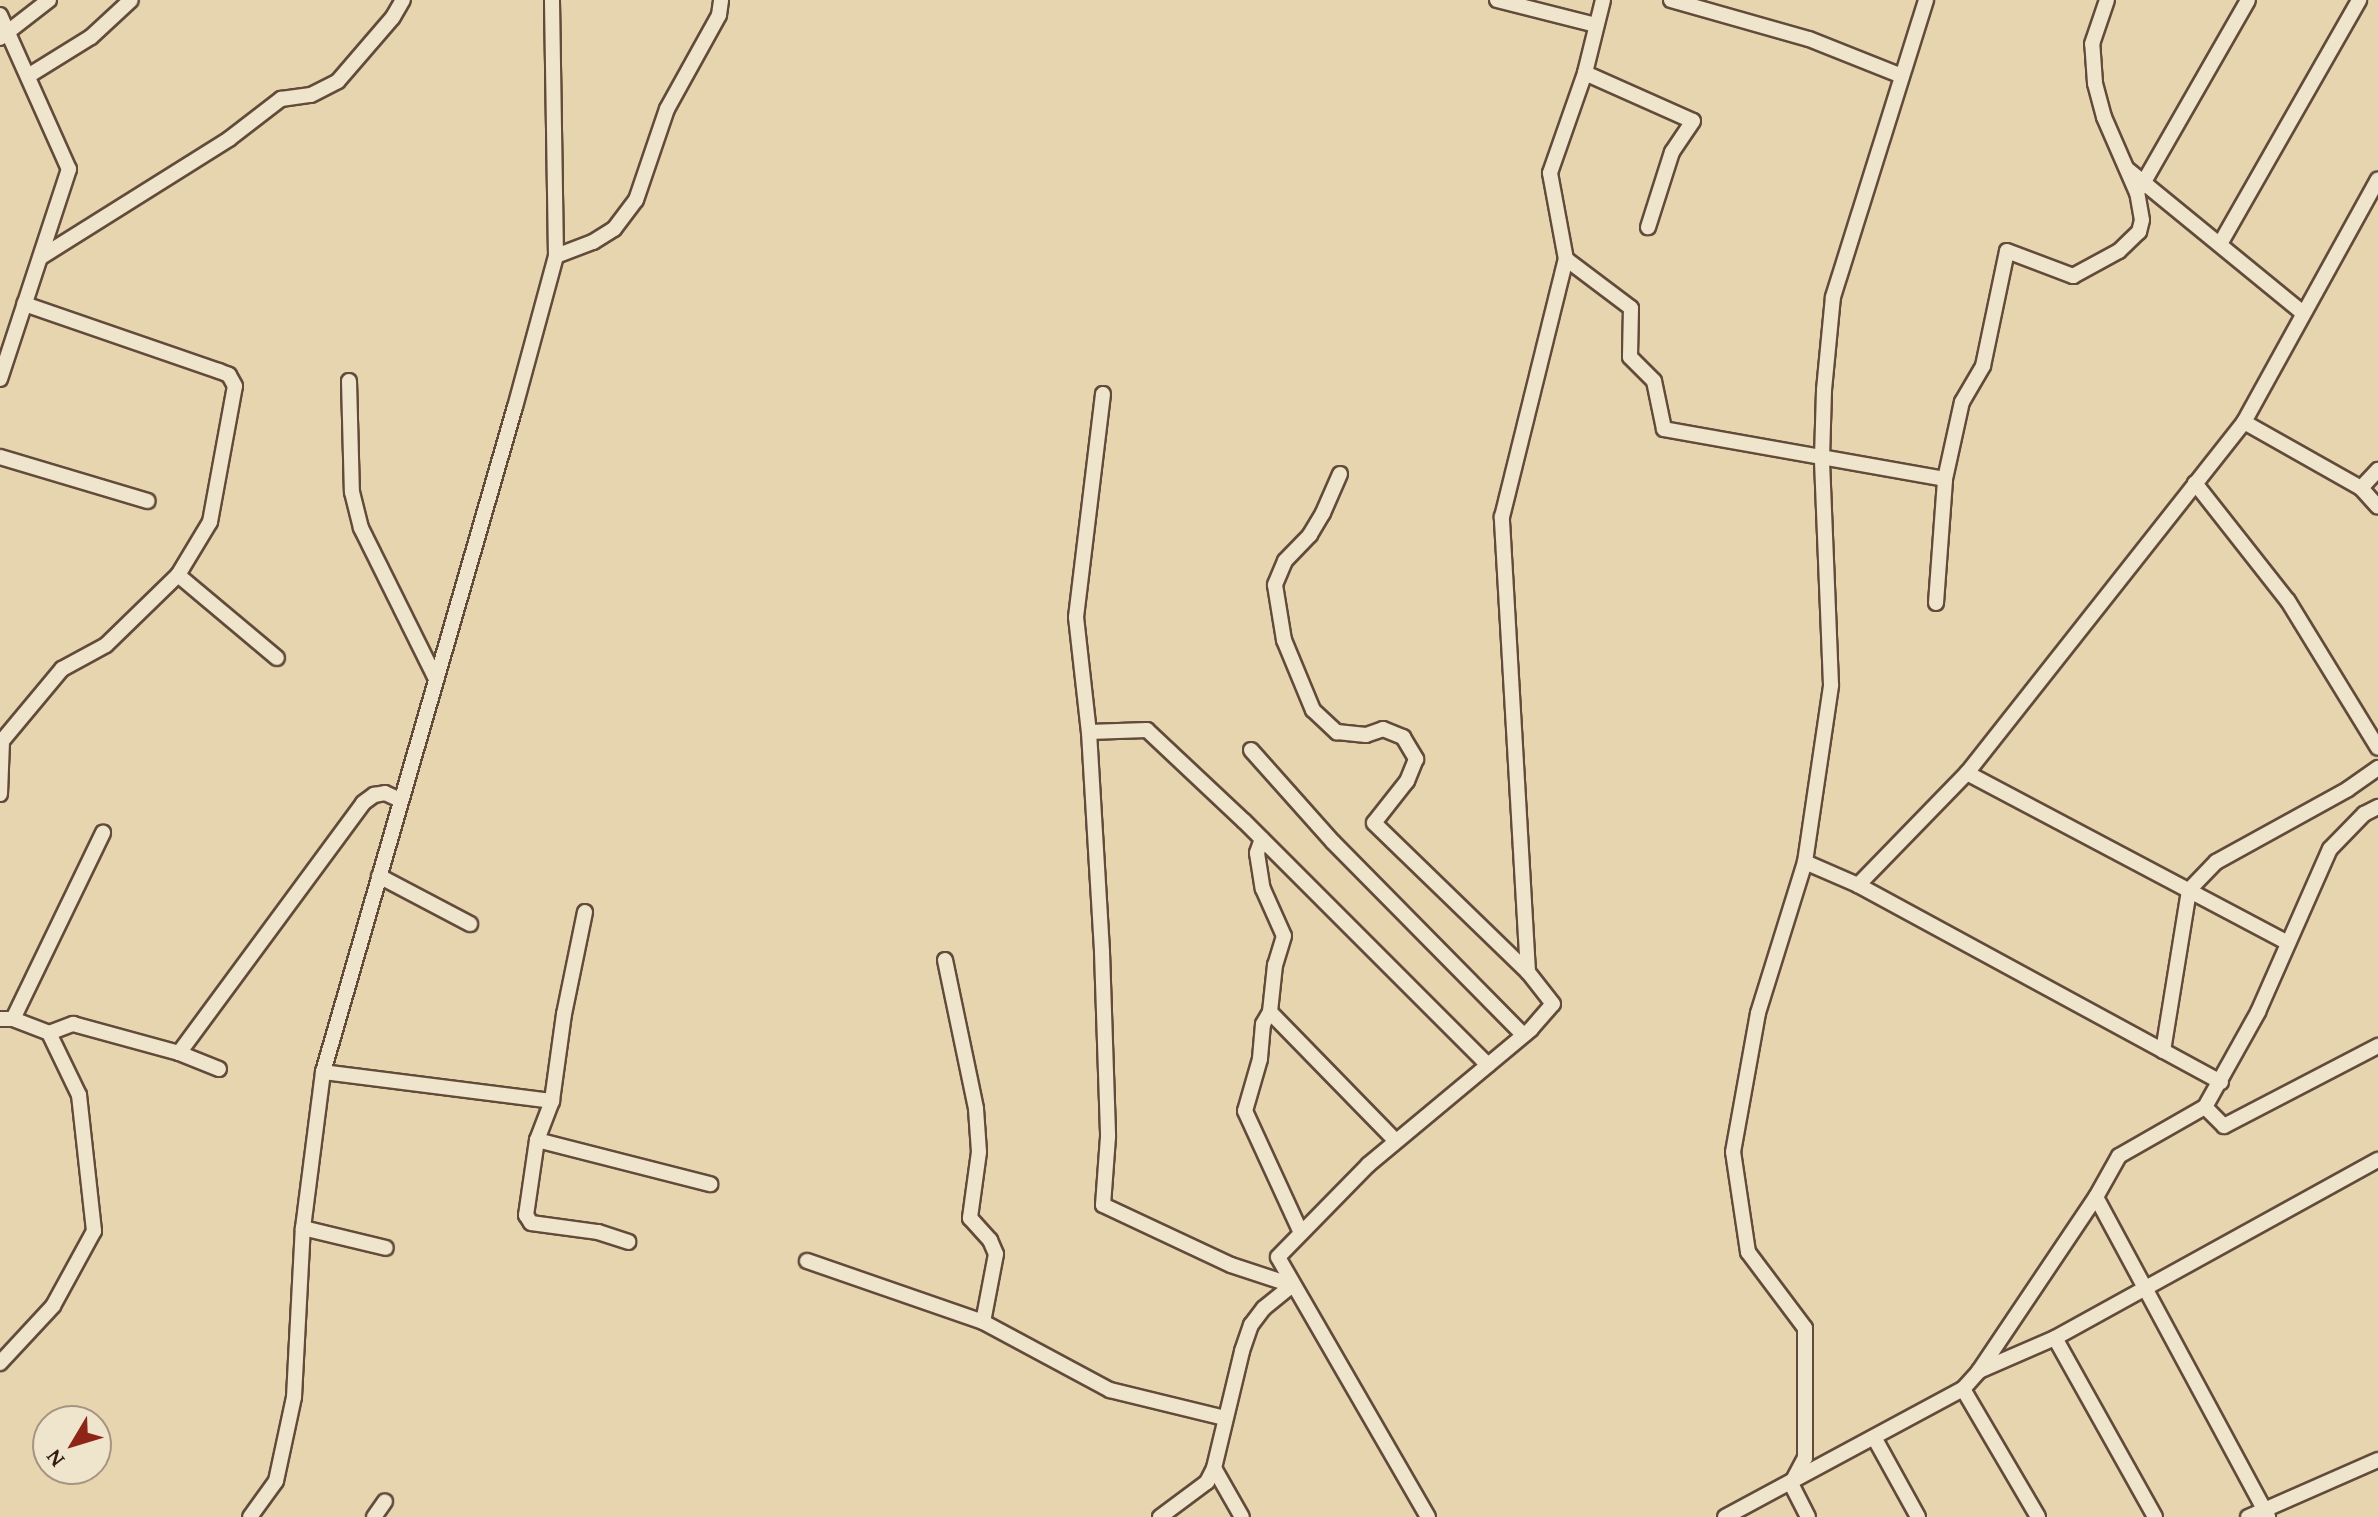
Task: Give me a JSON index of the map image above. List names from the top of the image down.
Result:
{
  "north": "bottom left"
}
